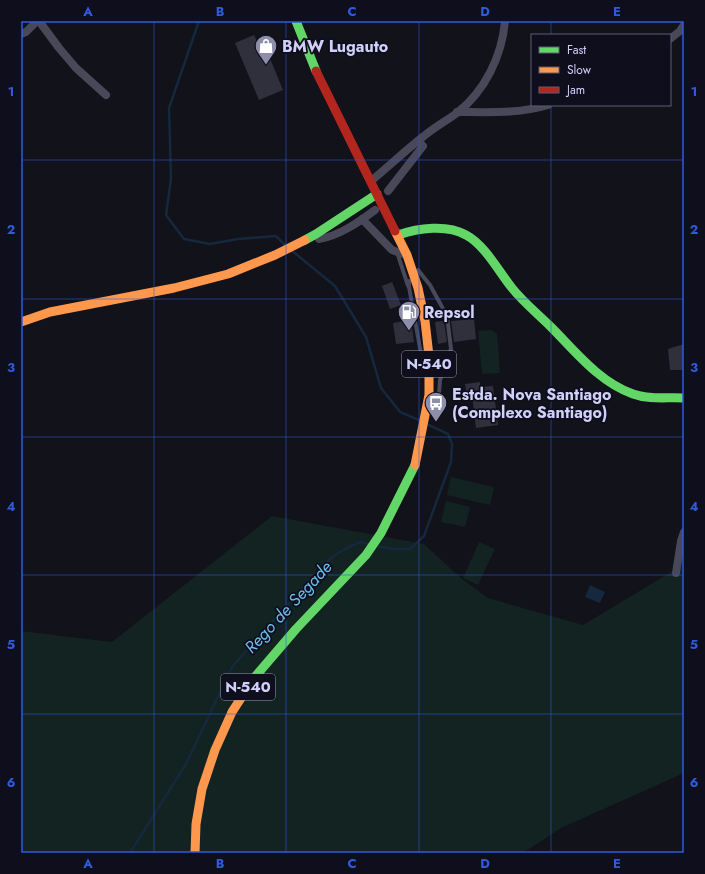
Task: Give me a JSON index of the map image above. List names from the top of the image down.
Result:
{
  "streets": {
    "main road": ["N-540"]
  },
  "water": ["Rego de Segade"],
  "places": {
    "shop": ["BMW Lugauto"],
    "fuel station": ["Repsol"],
    "bus stop": ["Estda. Nova Santiago (Complexo Santiago)"]
  },
  "legend": ["Fast", "Slow", "Jam"],
  "grid": {
    "columns": [
      "A",
      "B",
      "C",
      "D",
      "E"
    ],
    "rows": [
      "1",
      "2",
      "3",
      "4",
      "5",
      "6"
    ]
  }
}
